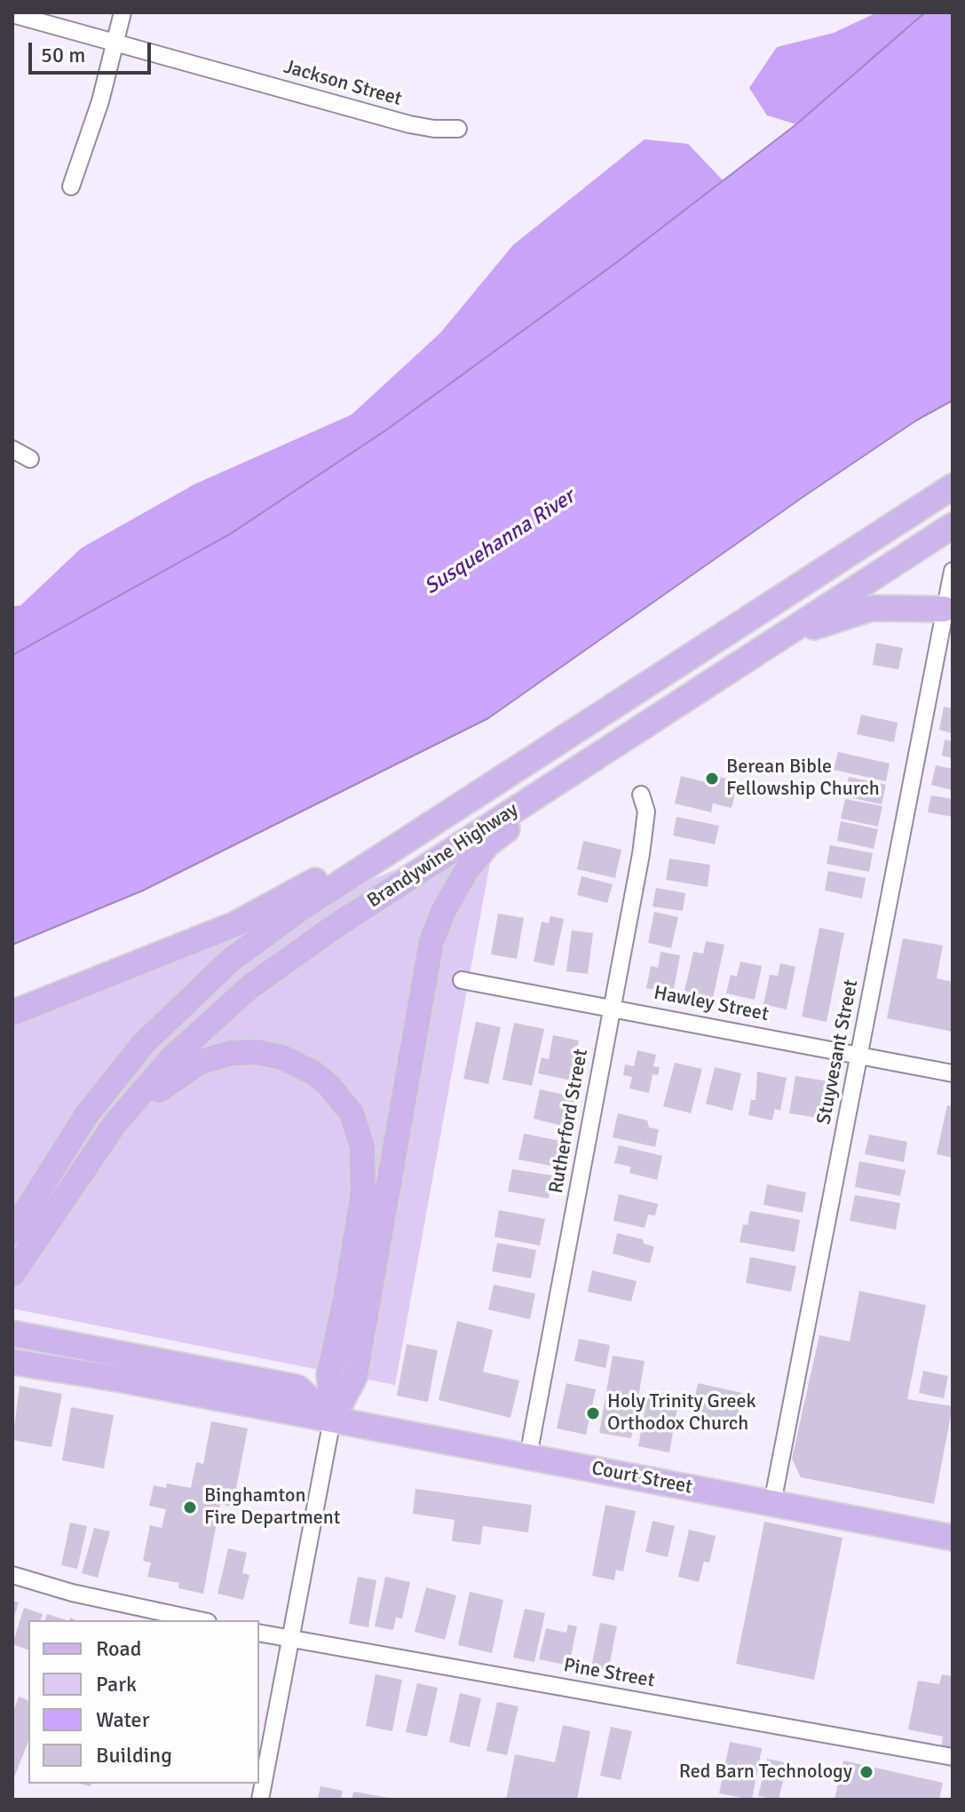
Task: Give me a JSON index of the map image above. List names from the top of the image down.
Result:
{
  "streets": {
    "main road": ["Brandywine Highway", "Court Street"],
    "street": [
      "Jackson Street",
      "Hawley Street",
      "Stuyvesant Street",
      "Rutherford Street",
      "Pine Street"
    ]
  },
  "crossings": [
    ["Hawley Street", "Stuyvesant Street"],
    ["Hawley Street", "Rutherford Street"],
    ["Stuyvesant Street", "Court Street"],
    ["Rutherford Street", "Court Street"]
  ],
  "water": ["Susquehanna River"],
  "places": [
    "Berean Bible Fellowship Church",
    "Holy Trinity Greek Orthodox Church",
    "Binghamton Fire Department",
    "Red Barn Technology"
  ],
  "legend": [
    "Road",
    "Park",
    "Water",
    "Building"
  ],
  "scale_bar": "50 m"
}
